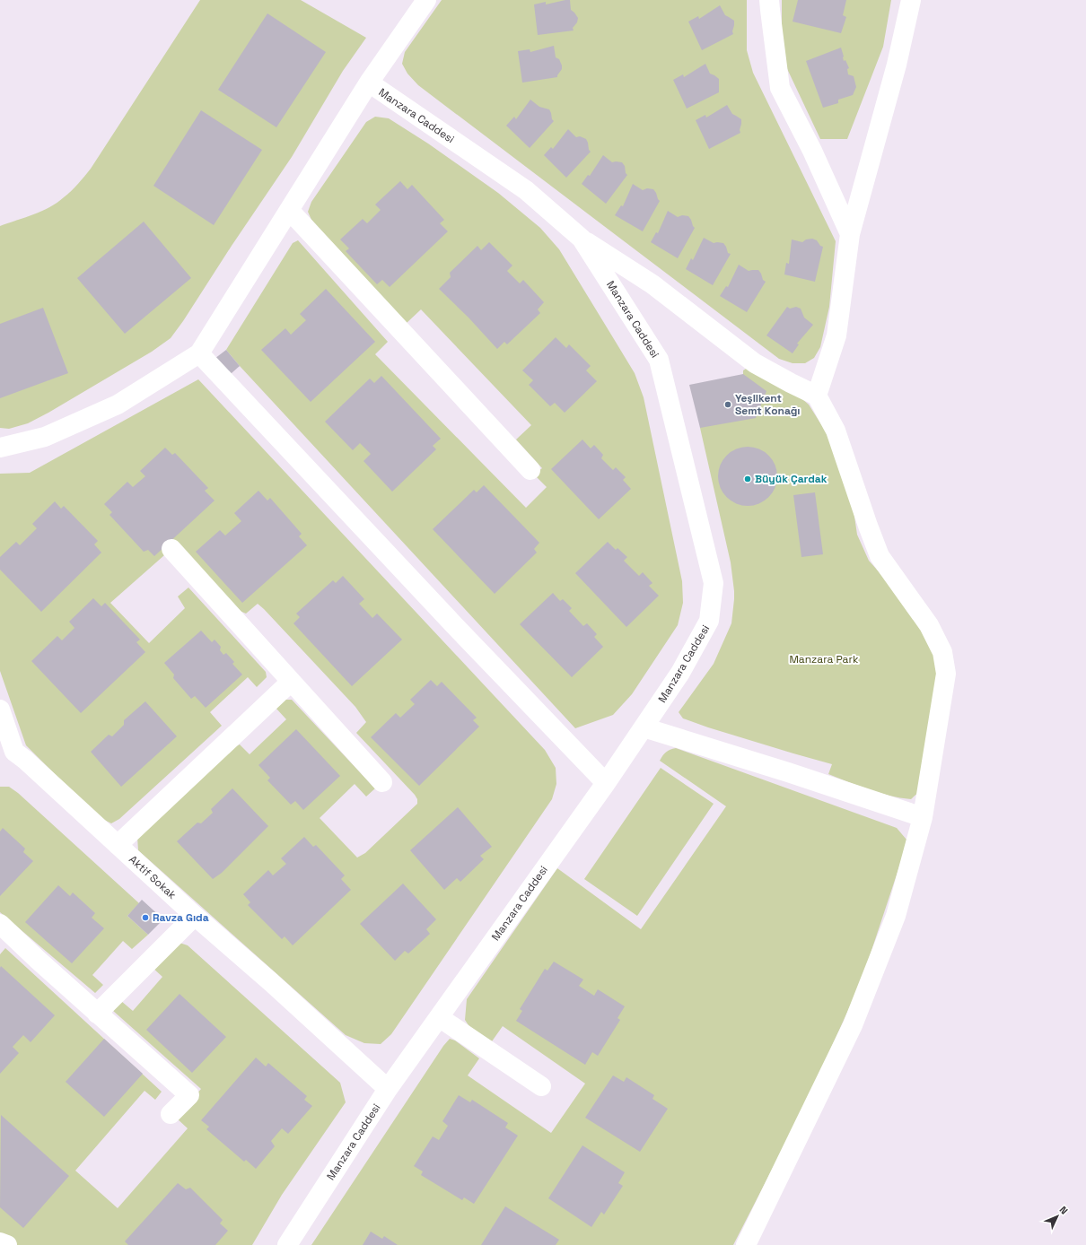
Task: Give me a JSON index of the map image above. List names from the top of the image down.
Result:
{
  "streets": {
    "street": ["Manzara Caddesi", "Aktif Sokak"]
  },
  "crossings": [
    ["Manzara Caddesi", "Aktif Sokak"]
  ],
  "parks": ["Manzara Park"],
  "places": ["Yeşilkent Semt Konağı", "Büyük Çardak", "Ravza Gıda"],
  "north": "top right"
}
